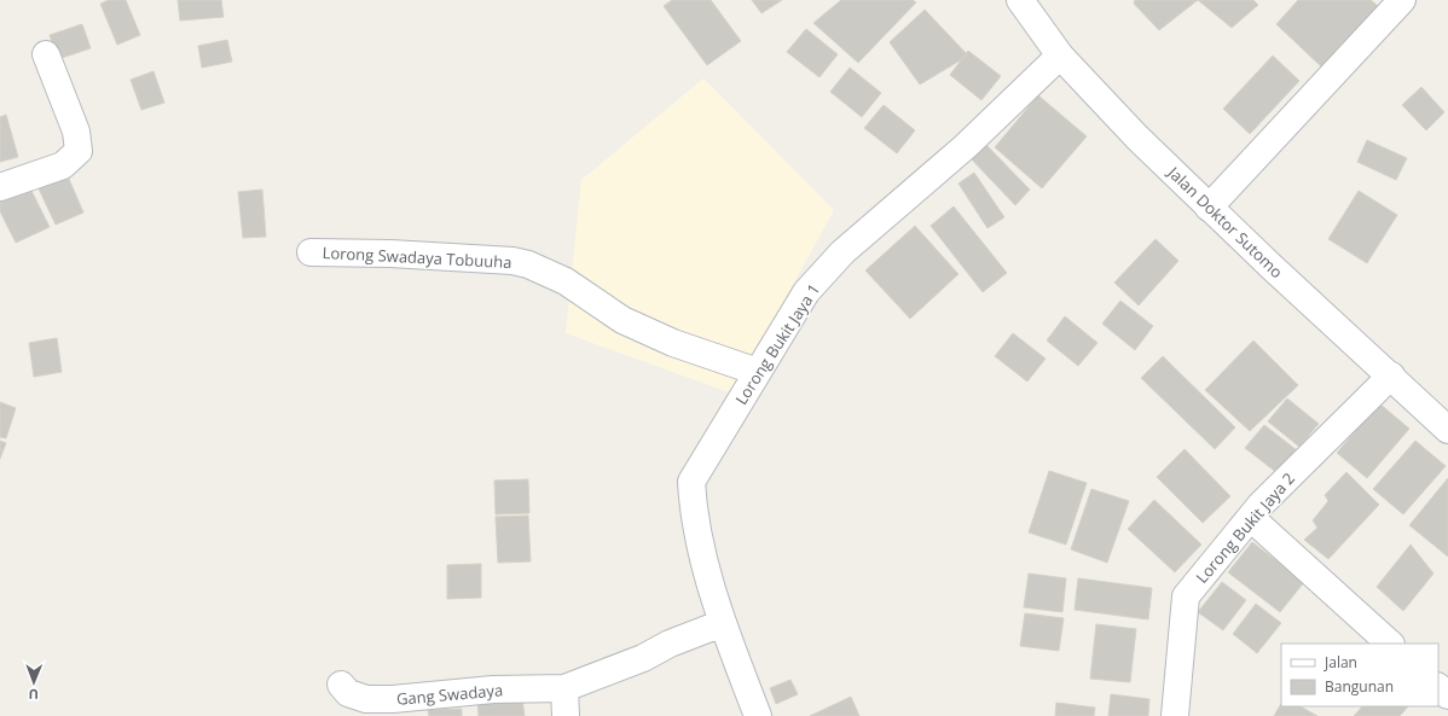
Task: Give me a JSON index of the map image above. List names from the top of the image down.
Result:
{
  "streets": {
    "street": [
      "Jalan Doktor Sutomo",
      "Lorong Swadaya Tobuuha",
      "Lorong Bukit Jaya 1",
      "Lorong Bukit Jaya 2",
      "Gang Swadaya"
    ]
  },
  "crossings": [
    ["Jalan Doktor Sutomo", "Lorong Bukit Jaya 1"],
    ["Jalan Doktor Sutomo", "Lorong Bukit Jaya 2"],
    ["Lorong Swadaya Tobuuha", "Lorong Bukit Jaya 1"],
    ["Lorong Bukit Jaya 1", "Gang Swadaya"]
  ],
  "legend": ["Jalan", "Bangunan"],
  "north": "bottom"
}
